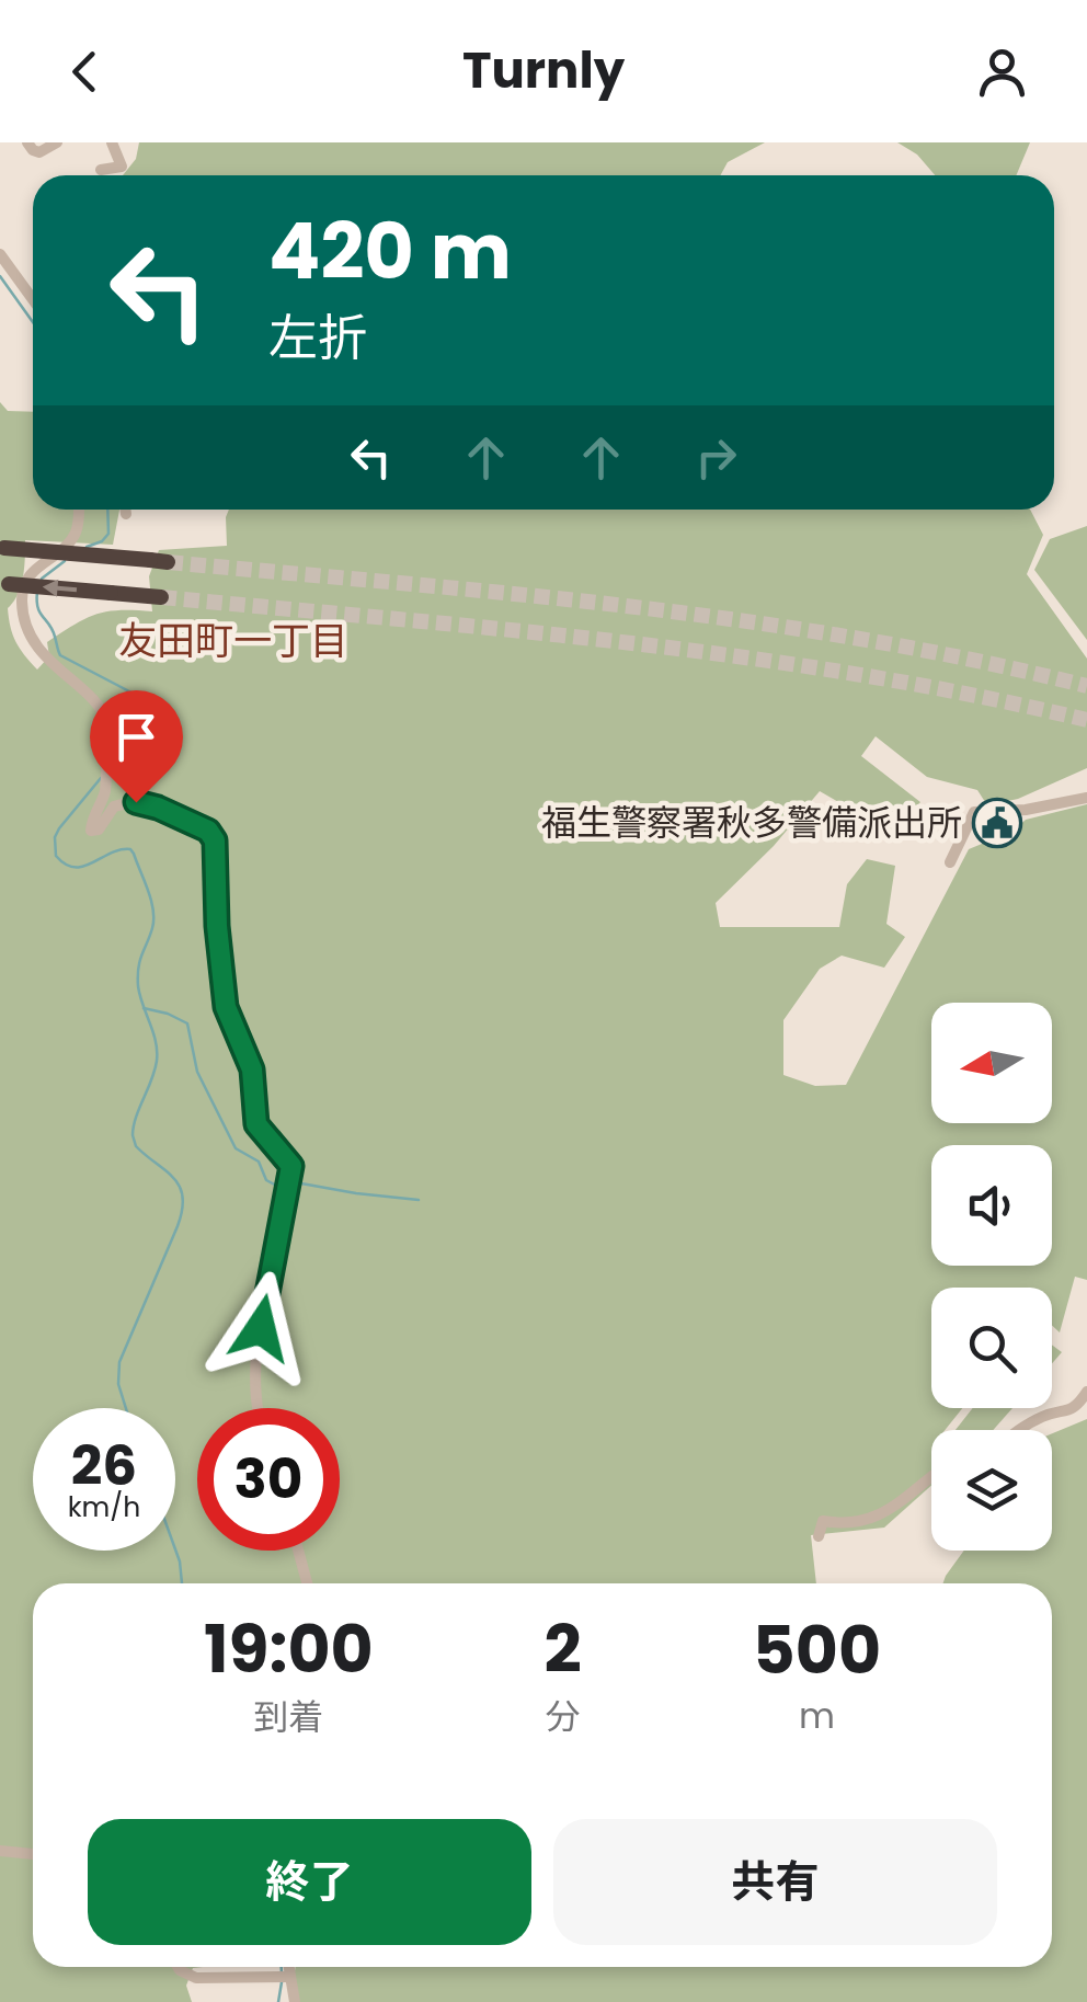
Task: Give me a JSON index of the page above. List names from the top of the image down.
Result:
{
  "districts": ["友田町一丁目"],
  "places": {
    "public building": ["福生警察署秋多警備派出所"]
  },
  "north": "left",
  "page": {
    "header": "Turnly",
    "turn": ["420 m", "左折"],
    "speed": "26 km/h",
    "limit": "30",
    "eta": [
      "19:00",
      "到着",
      "2",
      "分",
      "500",
      "m"
    ],
    "buttons": ["終了", "共有"]
  }
}
